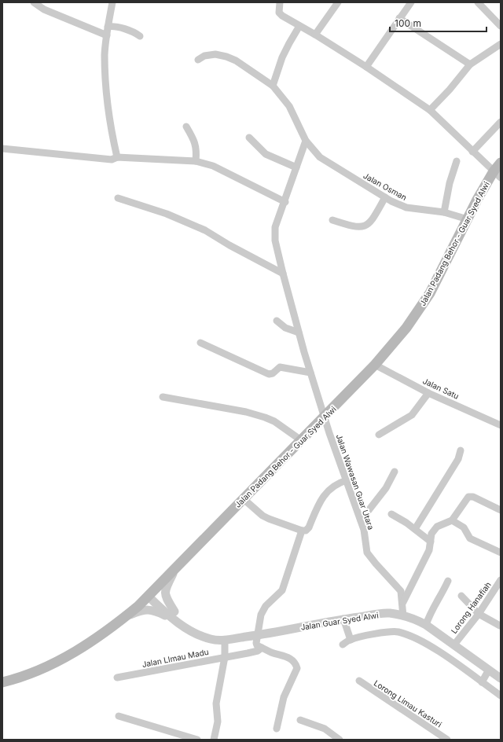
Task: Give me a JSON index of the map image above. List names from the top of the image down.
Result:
{
  "streets": {
    "main road": ["Jalan Padang Behor - Guar Syed Alwi"],
    "street": [
      "Jalan Osman",
      "Jalan Satu",
      "Jalan Wawasan Guar Utara",
      "Lorong Hanafiah",
      "Jalan Guar Syed Alwi",
      "Jalan LImau Madu",
      "Lorong Limau Kasturi"
    ]
  },
  "crossings": [
    ["Jalan Osman", "Jalan Padang Behor - Guar Syed Alwi"],
    ["Jalan Osman", "Jalan Wawasan Guar Utara"],
    ["Jalan Padang Behor - Guar Syed Alwi", "Jalan Satu"],
    ["Jalan Padang Behor - Guar Syed Alwi", "Jalan Wawasan Guar Utara"],
    ["Jalan Padang Behor - Guar Syed Alwi", "Jalan Guar Syed Alwi"],
    ["Jalan Wawasan Guar Utara", "Jalan Guar Syed Alwi"],
    ["Lorong Hanafiah", "Jalan Guar Syed Alwi"]
  ],
  "scale_bar": "100 m"
}
